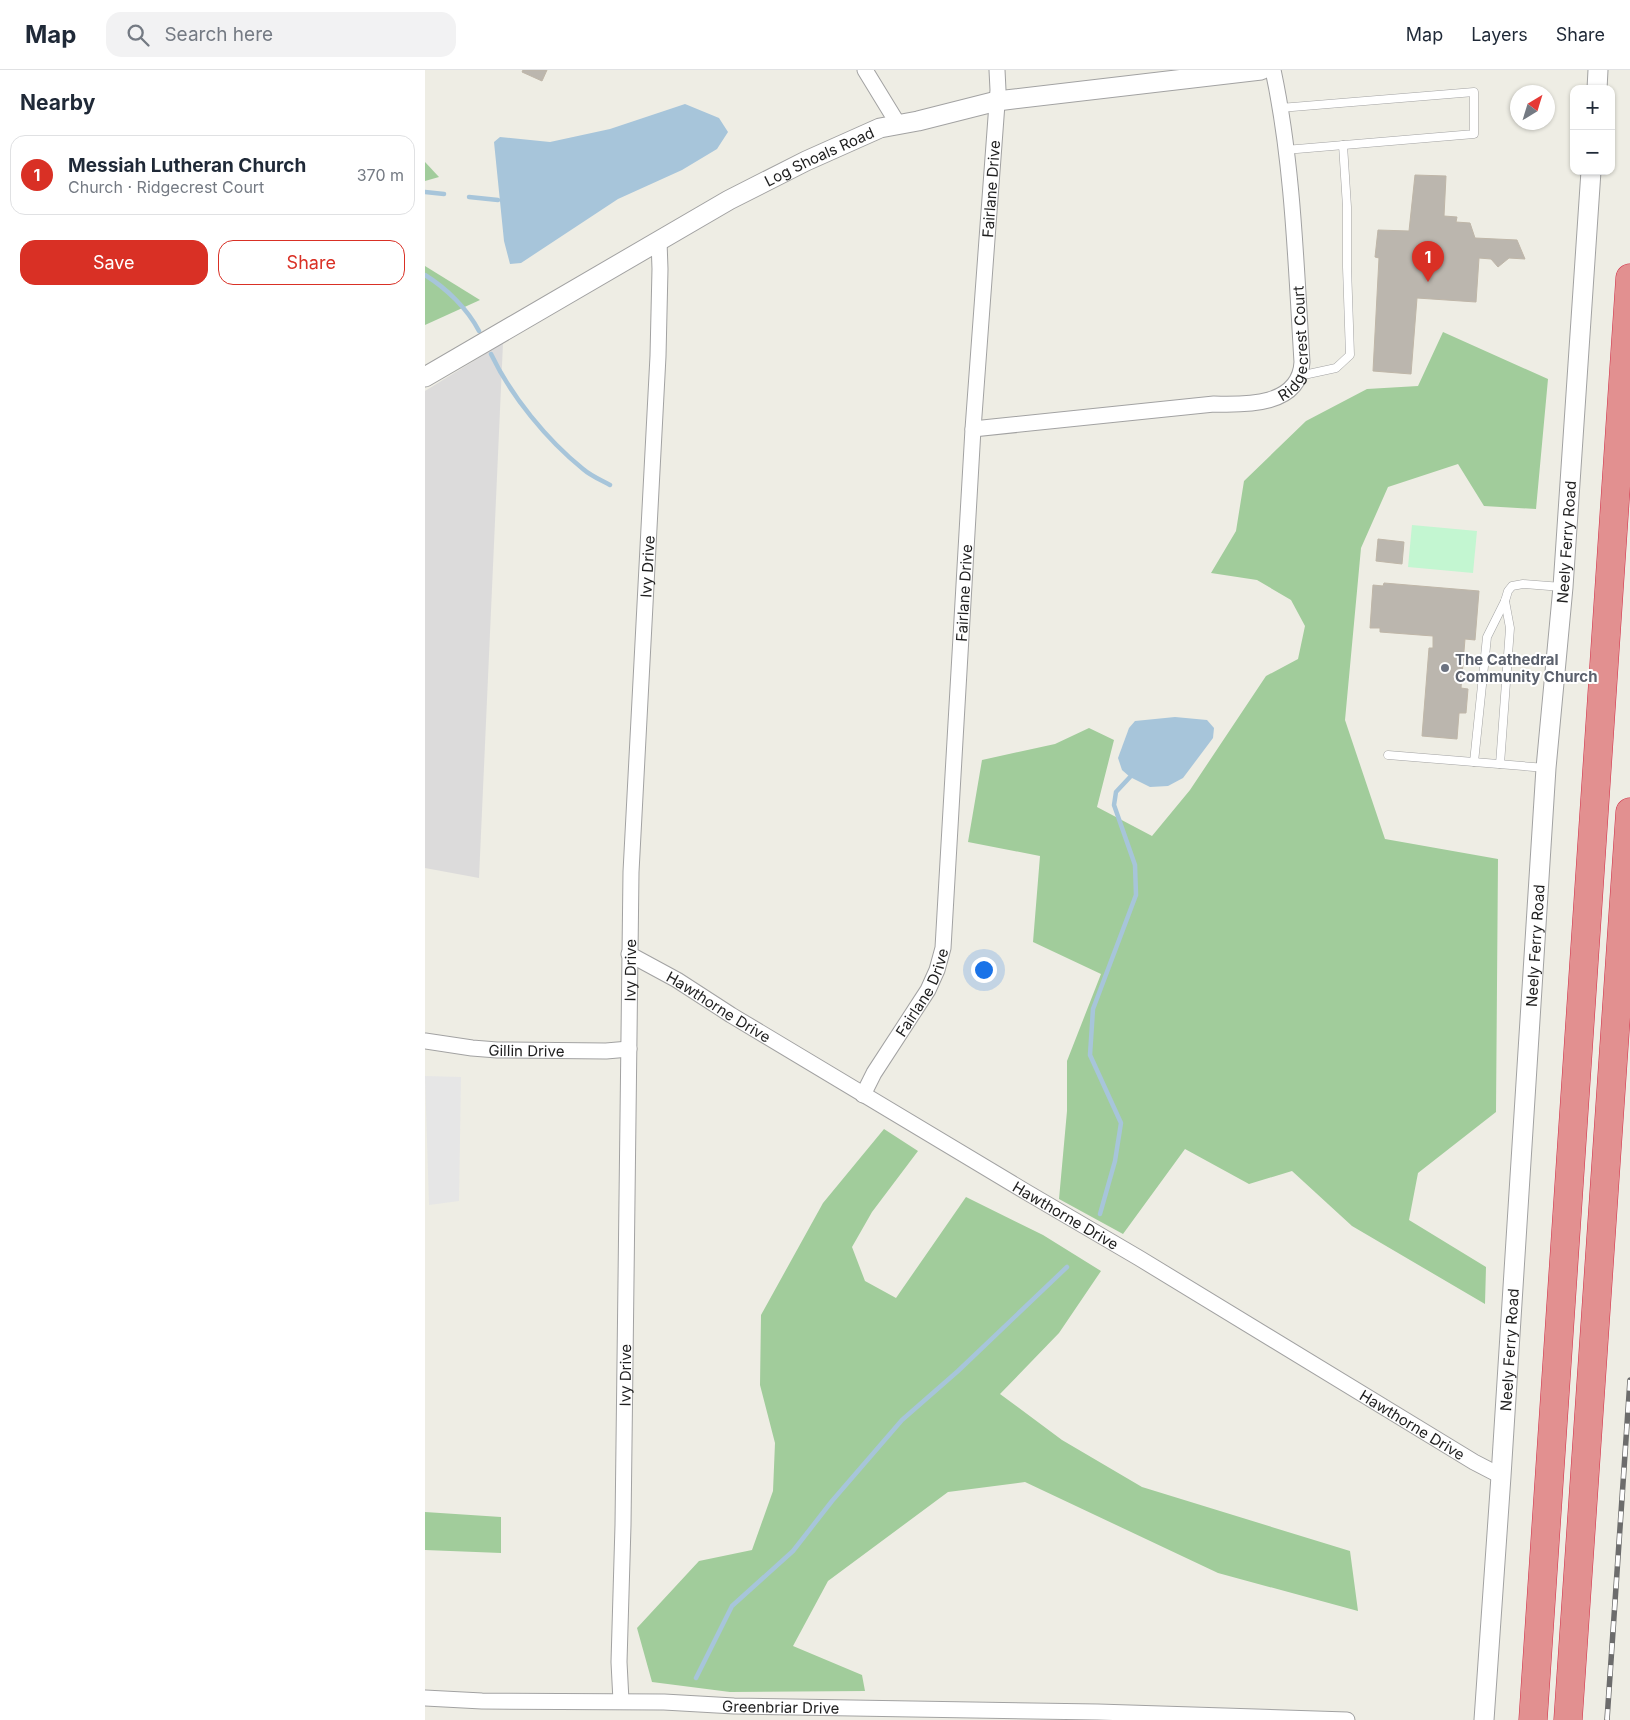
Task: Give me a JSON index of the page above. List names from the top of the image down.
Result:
{
  "streets": {
    "street": [
      "Log Shoals Road",
      "Fairlane Drive",
      "Ridgecrest Court",
      "Neely Ferry Road",
      "Ivy Drive",
      "Hawthorne Drive",
      "Gillin Drive",
      "Greenbriar Drive"
    ]
  },
  "crossings": [
    ["Log Shoals Road", "Fairlane Drive"],
    ["Log Shoals Road", "Ivy Drive"],
    ["Fairlane Drive", "Ridgecrest Court"],
    ["Fairlane Drive", "Hawthorne Drive"],
    ["Neely Ferry Road", "Hawthorne Drive"],
    ["Ivy Drive", "Hawthorne Drive"],
    ["Ivy Drive", "Gillin Drive"],
    ["Ivy Drive", "Greenbriar Drive"]
  ],
  "places": ["The Cathedral Community Church"],
  "north": "top right",
  "page": {
    "header": "Map",
    "search": "Search here",
    "nav": ["Map", "Layers", "Share"],
    "heading": "Nearby",
    "map_buttons": ["+", "−"],
    "list": [
      {
        "mark": "1",
        "name": "Messiah Lutheran Church",
        "note": "Church · Ridgecrest Court",
        "value": "370 m"
      }
    ],
    "buttons": ["Save", "Share"],
    "pins": "1"
  }
}
